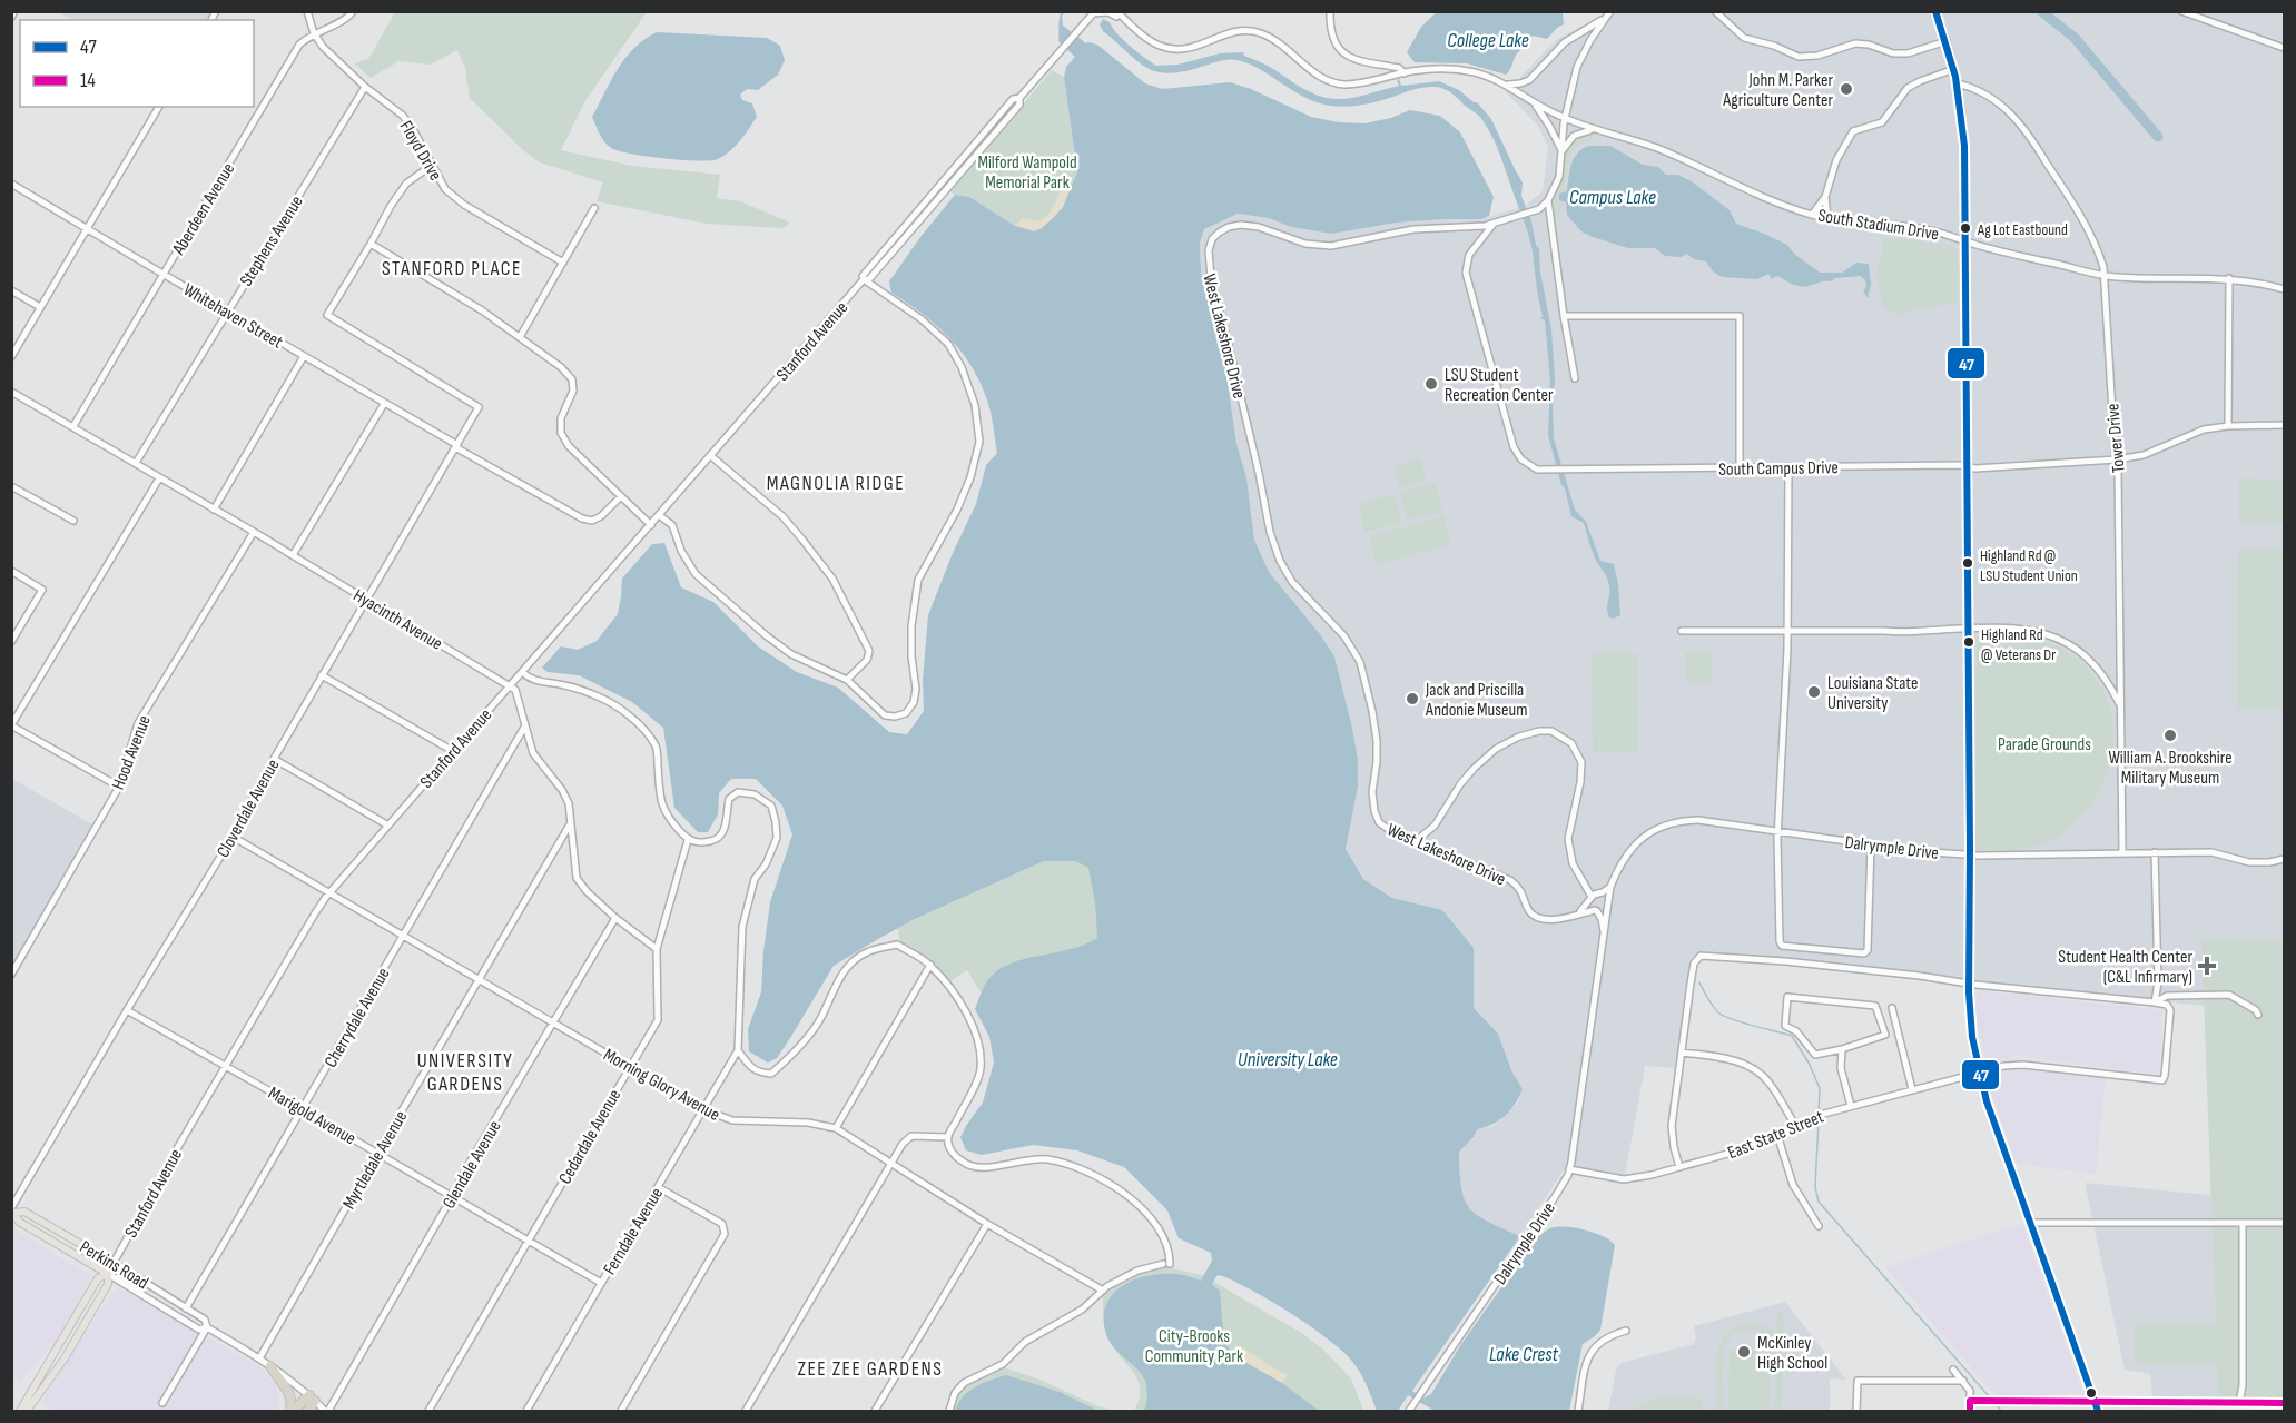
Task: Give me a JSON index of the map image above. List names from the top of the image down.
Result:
{
  "streets": {
    "main road": ["Perkins Road"],
    "street": [
      "Floyd Drive",
      "Aberdeen Avenue",
      "South Stadium Drive",
      "Stephens Avenue",
      "Whitehaven Street",
      "West Lakeshore Drive",
      "Stanford Avenue",
      "Tower Drive",
      "South Campus Drive",
      "Hyacinth Avenue",
      "Hood Avenue",
      "Cloverdale Avenue",
      "Dalrymple Drive",
      "Cherrydale Avenue",
      "Morning Glory Avenue",
      "Marigold Avenue",
      "East State Street",
      "Cedardale Avenue",
      "Myrtledale Avenue",
      "Glendale Avenue",
      "Ferndale Avenue"
    ]
  },
  "crossings": [
    ["Floyd Drive", "Aberdeen Avenue"],
    ["Floyd Drive", "Stephens Avenue"],
    ["Aberdeen Avenue", "Whitehaven Street"],
    ["Aberdeen Avenue", "Hyacinth Avenue"],
    ["South Stadium Drive", "Tower Drive"],
    ["Stephens Avenue", "Whitehaven Street"],
    ["Stephens Avenue", "Hyacinth Avenue"],
    ["Whitehaven Street", "Cloverdale Avenue"],
    ["West Lakeshore Drive", "South Campus Drive"],
    ["West Lakeshore Drive", "Dalrymple Drive"],
    ["Stanford Avenue", "Hyacinth Avenue"],
    ["Stanford Avenue", "Morning Glory Avenue"],
    ["Stanford Avenue", "Marigold Avenue"],
    ["Stanford Avenue", "Perkins Road"],
    ["Tower Drive", "South Campus Drive"],
    ["Tower Drive", "Dalrymple Drive"],
    ["Hyacinth Avenue", "Hood Avenue"],
    ["Hyacinth Avenue", "Cloverdale Avenue"],
    ["Cloverdale Avenue", "Morning Glory Avenue"],
    ["Cloverdale Avenue", "Marigold Avenue"],
    ["Cloverdale Avenue", "Perkins Road"],
    ["Dalrymple Drive", "East State Street"],
    ["Cherrydale Avenue", "Morning Glory Avenue"],
    ["Cherrydale Avenue", "Marigold Avenue"],
    ["Cherrydale Avenue", "Perkins Road"],
    ["Morning Glory Avenue", "Cedardale Avenue"],
    ["Morning Glory Avenue", "Myrtledale Avenue"],
    ["Morning Glory Avenue", "Glendale Avenue"],
    ["Morning Glory Avenue", "Ferndale Avenue"],
    ["Marigold Avenue", "Cedardale Avenue"],
    ["Marigold Avenue", "Myrtledale Avenue"],
    ["Marigold Avenue", "Glendale Avenue"],
    ["Marigold Avenue", "Ferndale Avenue"],
    ["Myrtledale Avenue", "Perkins Road"],
    ["Glendale Avenue", "Perkins Road"]
  ],
  "districts": [
    "STANFORD PLACE",
    "MAGNOLIA RIDGE",
    "UNIVERSITY GARDENS",
    "ZEE ZEE GARDENS"
  ],
  "water": [
    "College Lake",
    "Campus Lake",
    "University Lake",
    "Lake Crest"
  ],
  "parks": ["Milford Wampold Memorial Park", "Parade Grounds", "City-Brooks Community Park"],
  "places": {
    "other": [
      "John M. Parker Agriculture Center",
      "Ag Lot Eastbound",
      "LSU Student Recreation Center",
      "Highland Rd @ LSU Student Union",
      "Highland Rd @ Veterans Dr",
      "Louisiana State University",
      "Jack and Priscilla Andonie Museum",
      "William A. Brookshire Military Museum",
      "McKinley High School"
    ],
    "health": ["Student Health Center (C&L Infirmary)"]
  },
  "lines": ["transit line 47", "transit line 14"],
  "legend": ["47", "14"]
}
